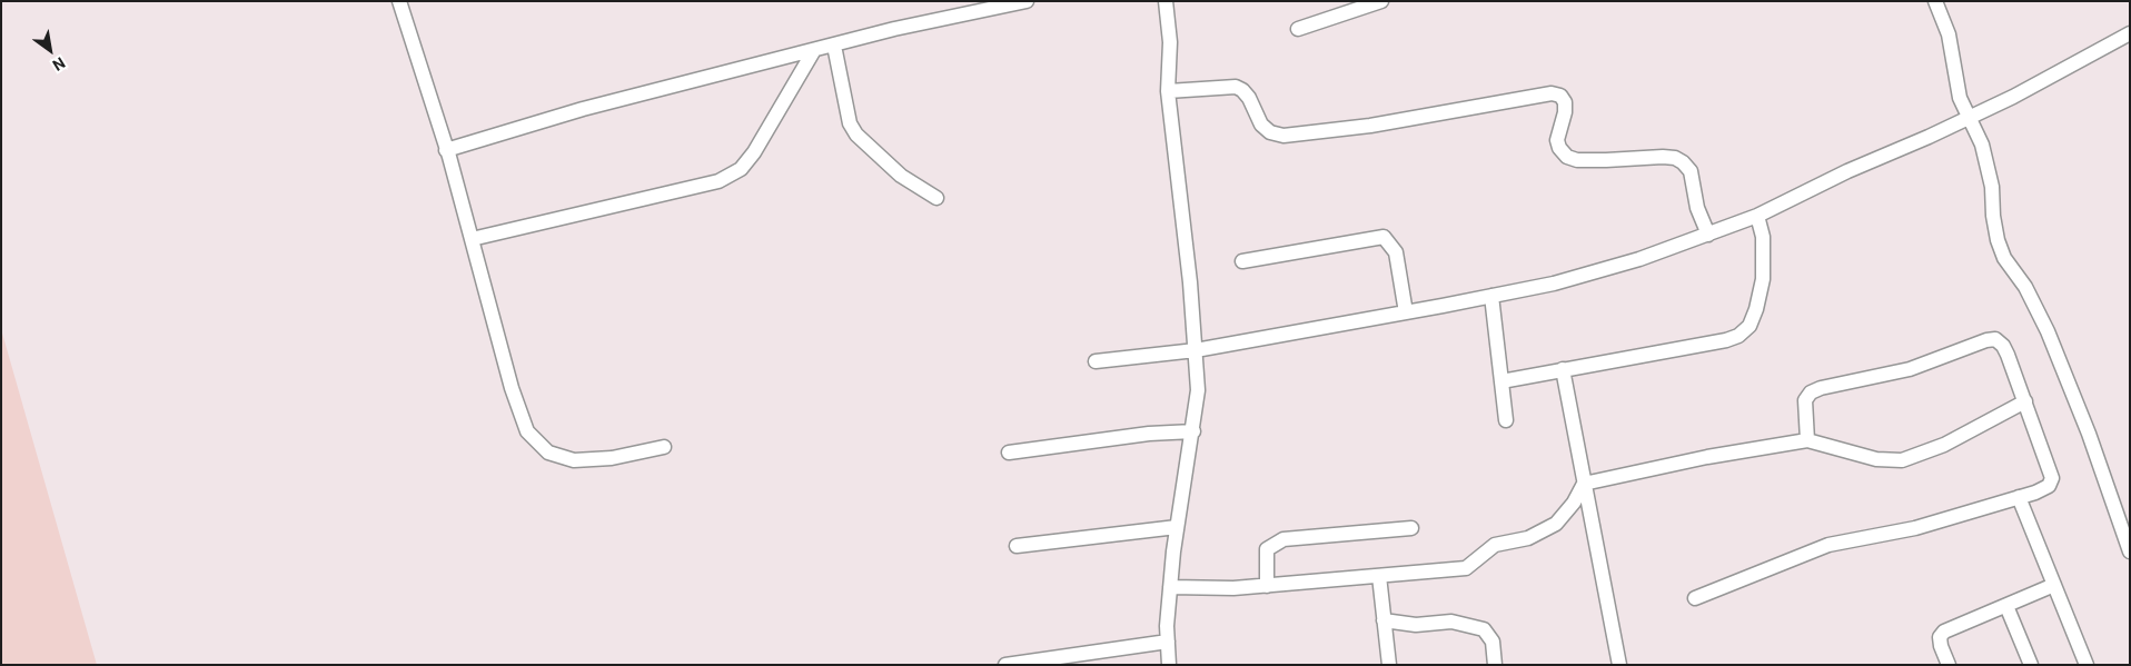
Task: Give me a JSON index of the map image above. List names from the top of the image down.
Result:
{
  "north": "bottom right"
}
